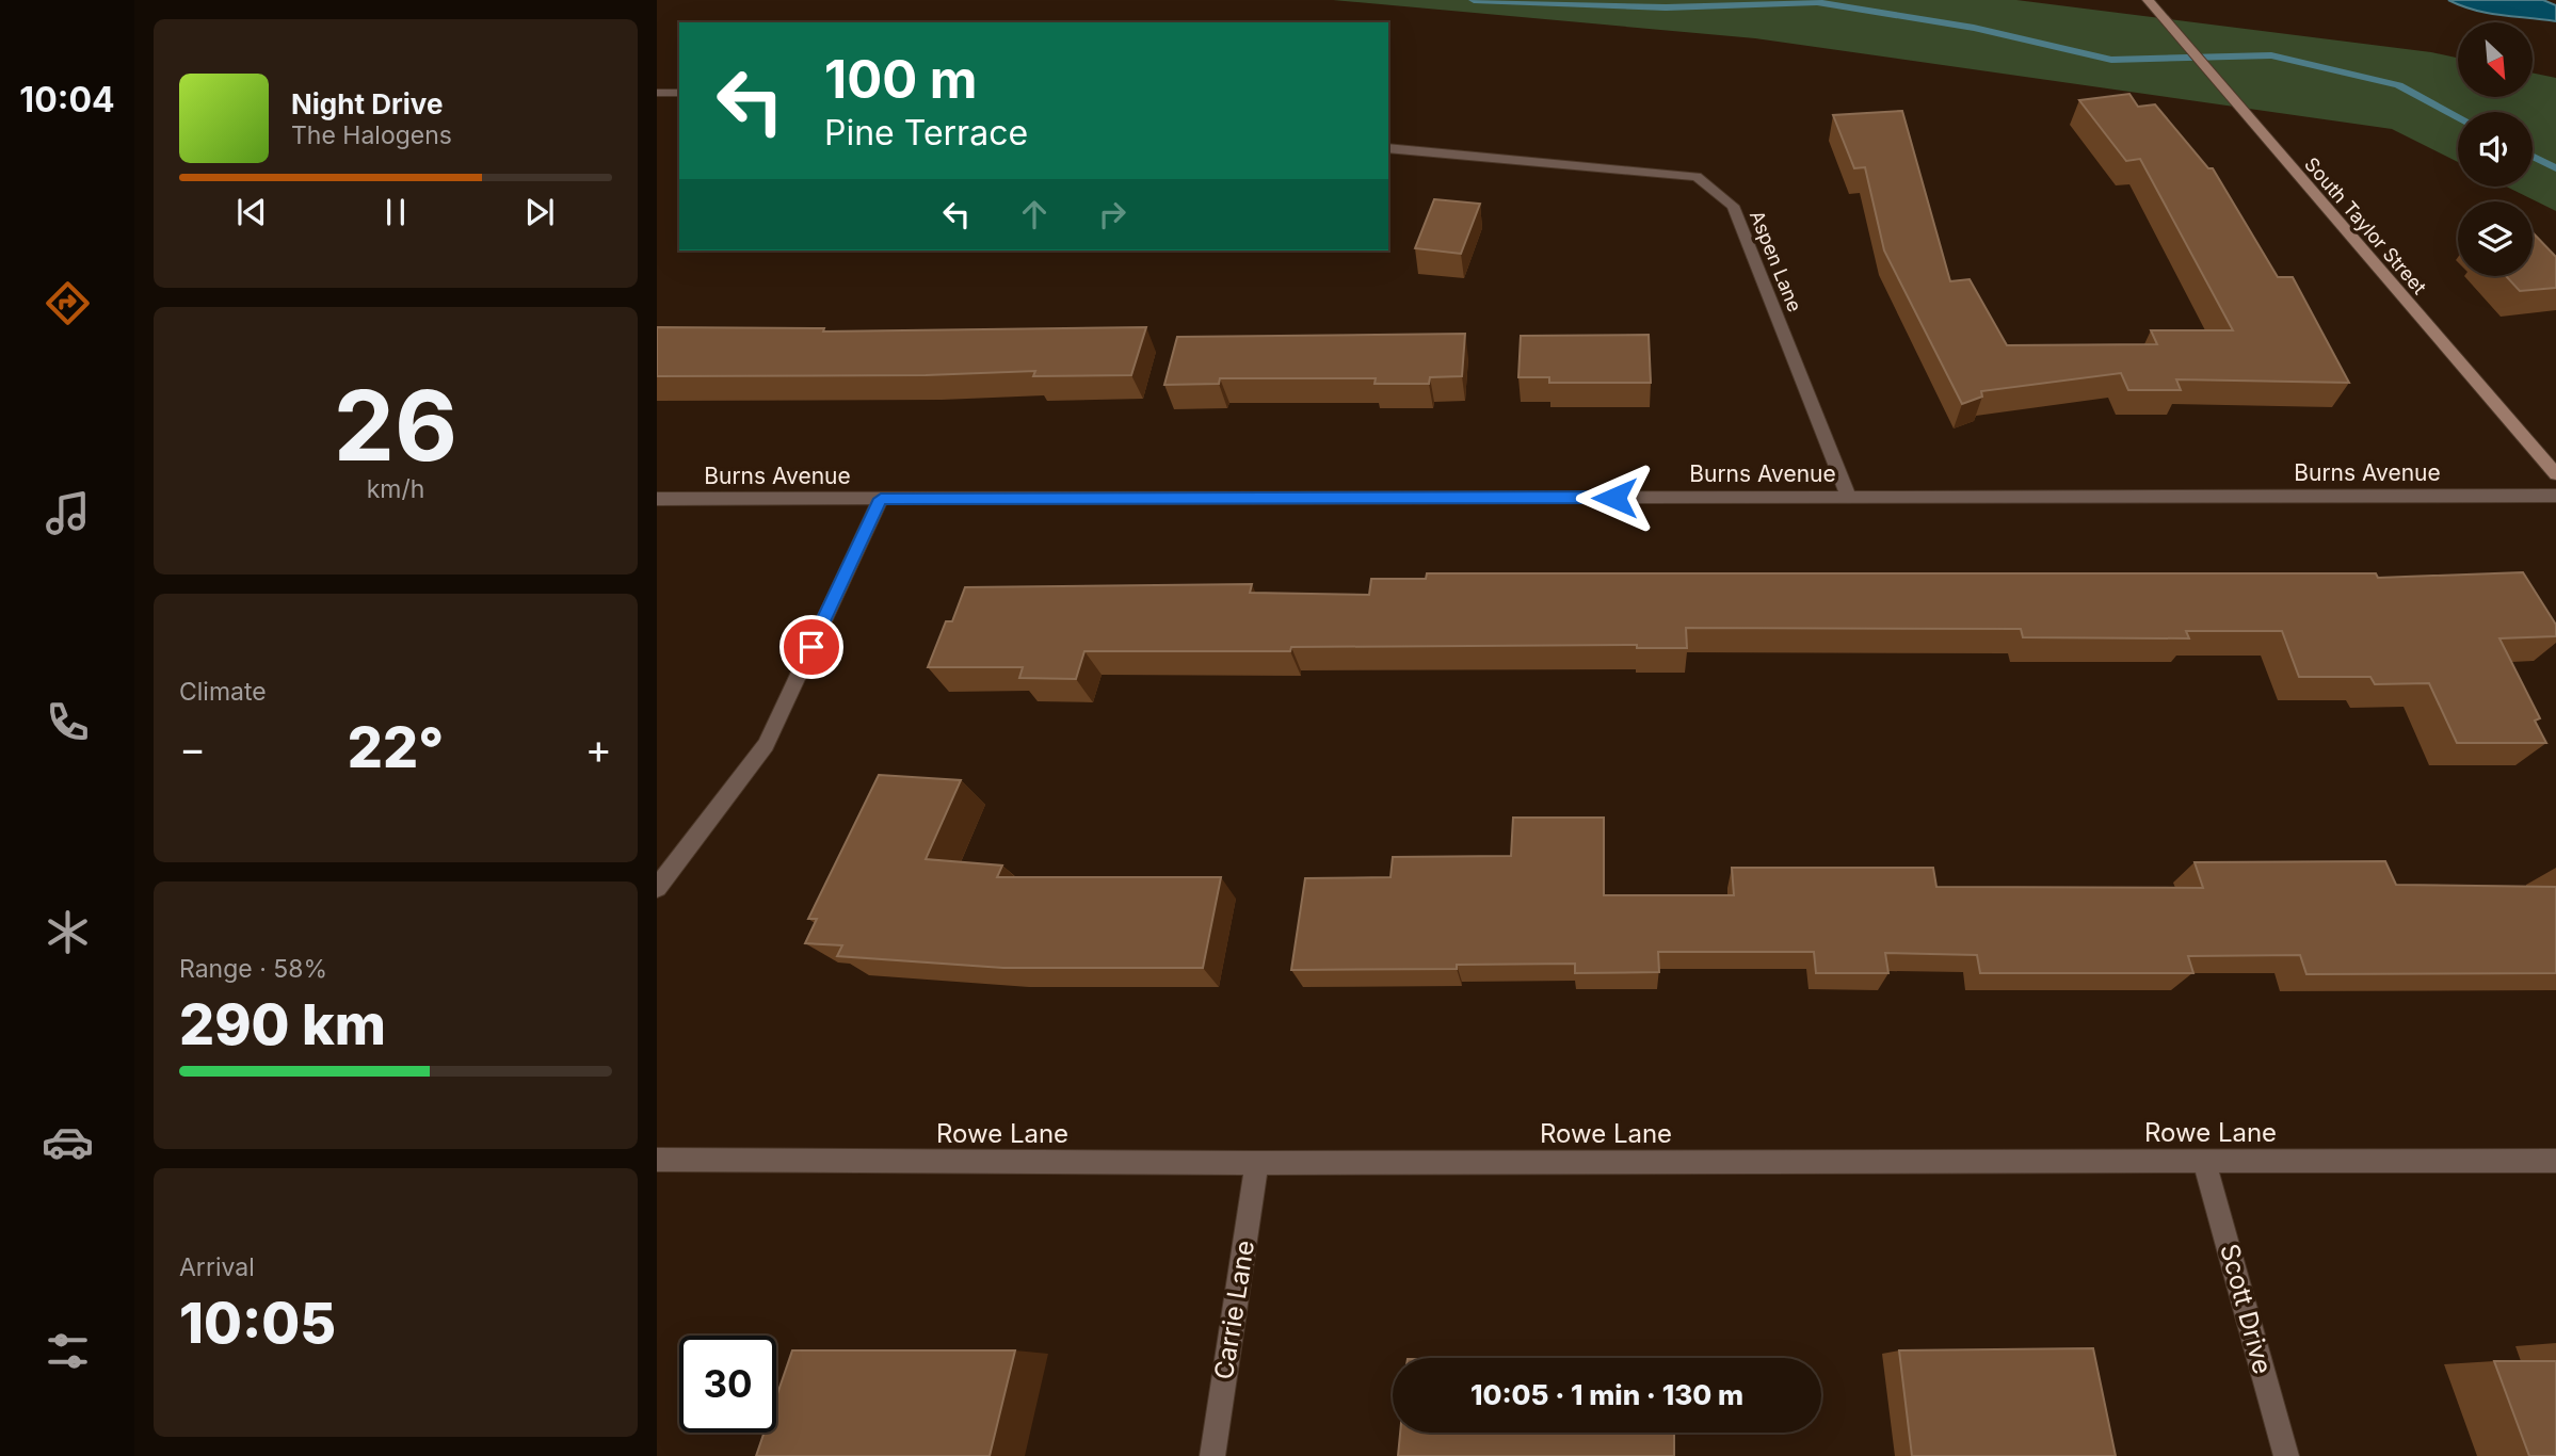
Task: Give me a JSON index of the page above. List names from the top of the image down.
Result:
{
  "streets": {
    "street": [
      "South Taylor Street",
      "Aspen Lane",
      "Burns Avenue",
      "Rowe Lane",
      "Scott Drive",
      "Carrie Lane"
    ]
  },
  "crossings": [
    ["Aspen Lane", "Burns Avenue"],
    ["Rowe Lane", "Scott Drive"],
    ["Rowe Lane", "Carrie Lane"]
  ],
  "north": "bottom right",
  "page": {
    "tabs": "10:04",
    "turn": ["100 m", "Pine Terrace"],
    "song": ["Night Drive", "The Halogens"],
    "tile": [
      ["26", "km/h"],
      "Climate",
      ["Range · 58%", "290 km"],
      ["Arrival", "10:05"]
    ],
    "heat": ["−", "22°", "+"],
    "limit": "30",
    "trip": "10:05 · 1 min · 130 m"
  }
}
